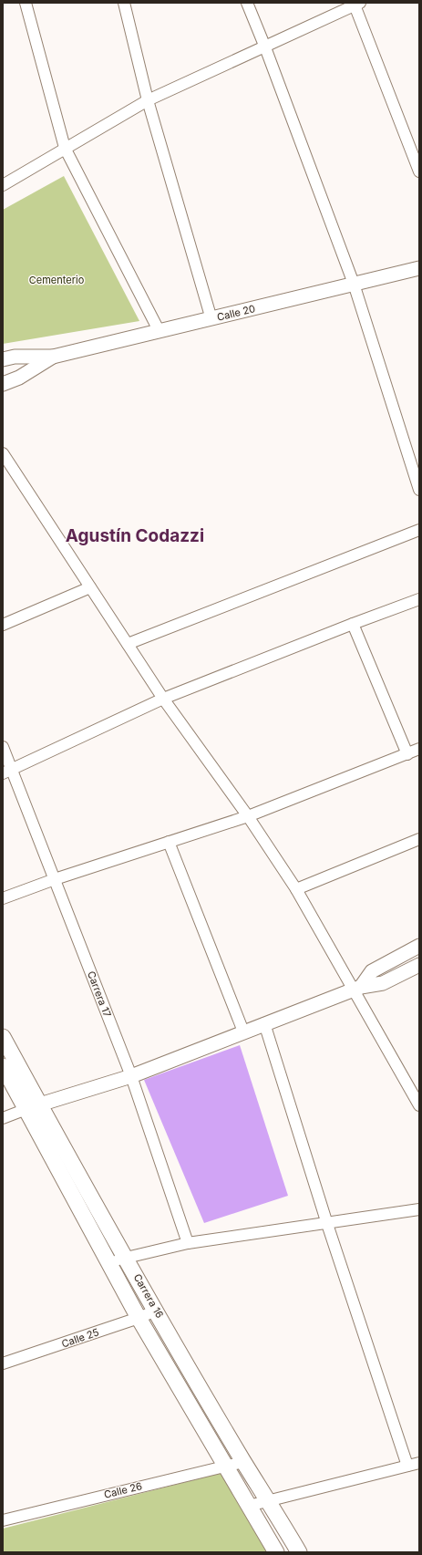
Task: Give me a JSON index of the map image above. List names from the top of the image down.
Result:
{
  "streets": {
    "main road": ["Carrera 16"],
    "street": [
      "Calle 20",
      "Carrera 17",
      "Calle 25",
      "Calle 26"
    ]
  },
  "crossings": [
    ["Carrera 16", "Calle 25"],
    ["Carrera 16", "Calle 26"]
  ],
  "districts": ["Agustín Codazzi"],
  "parks": ["Cementerio"]
}
